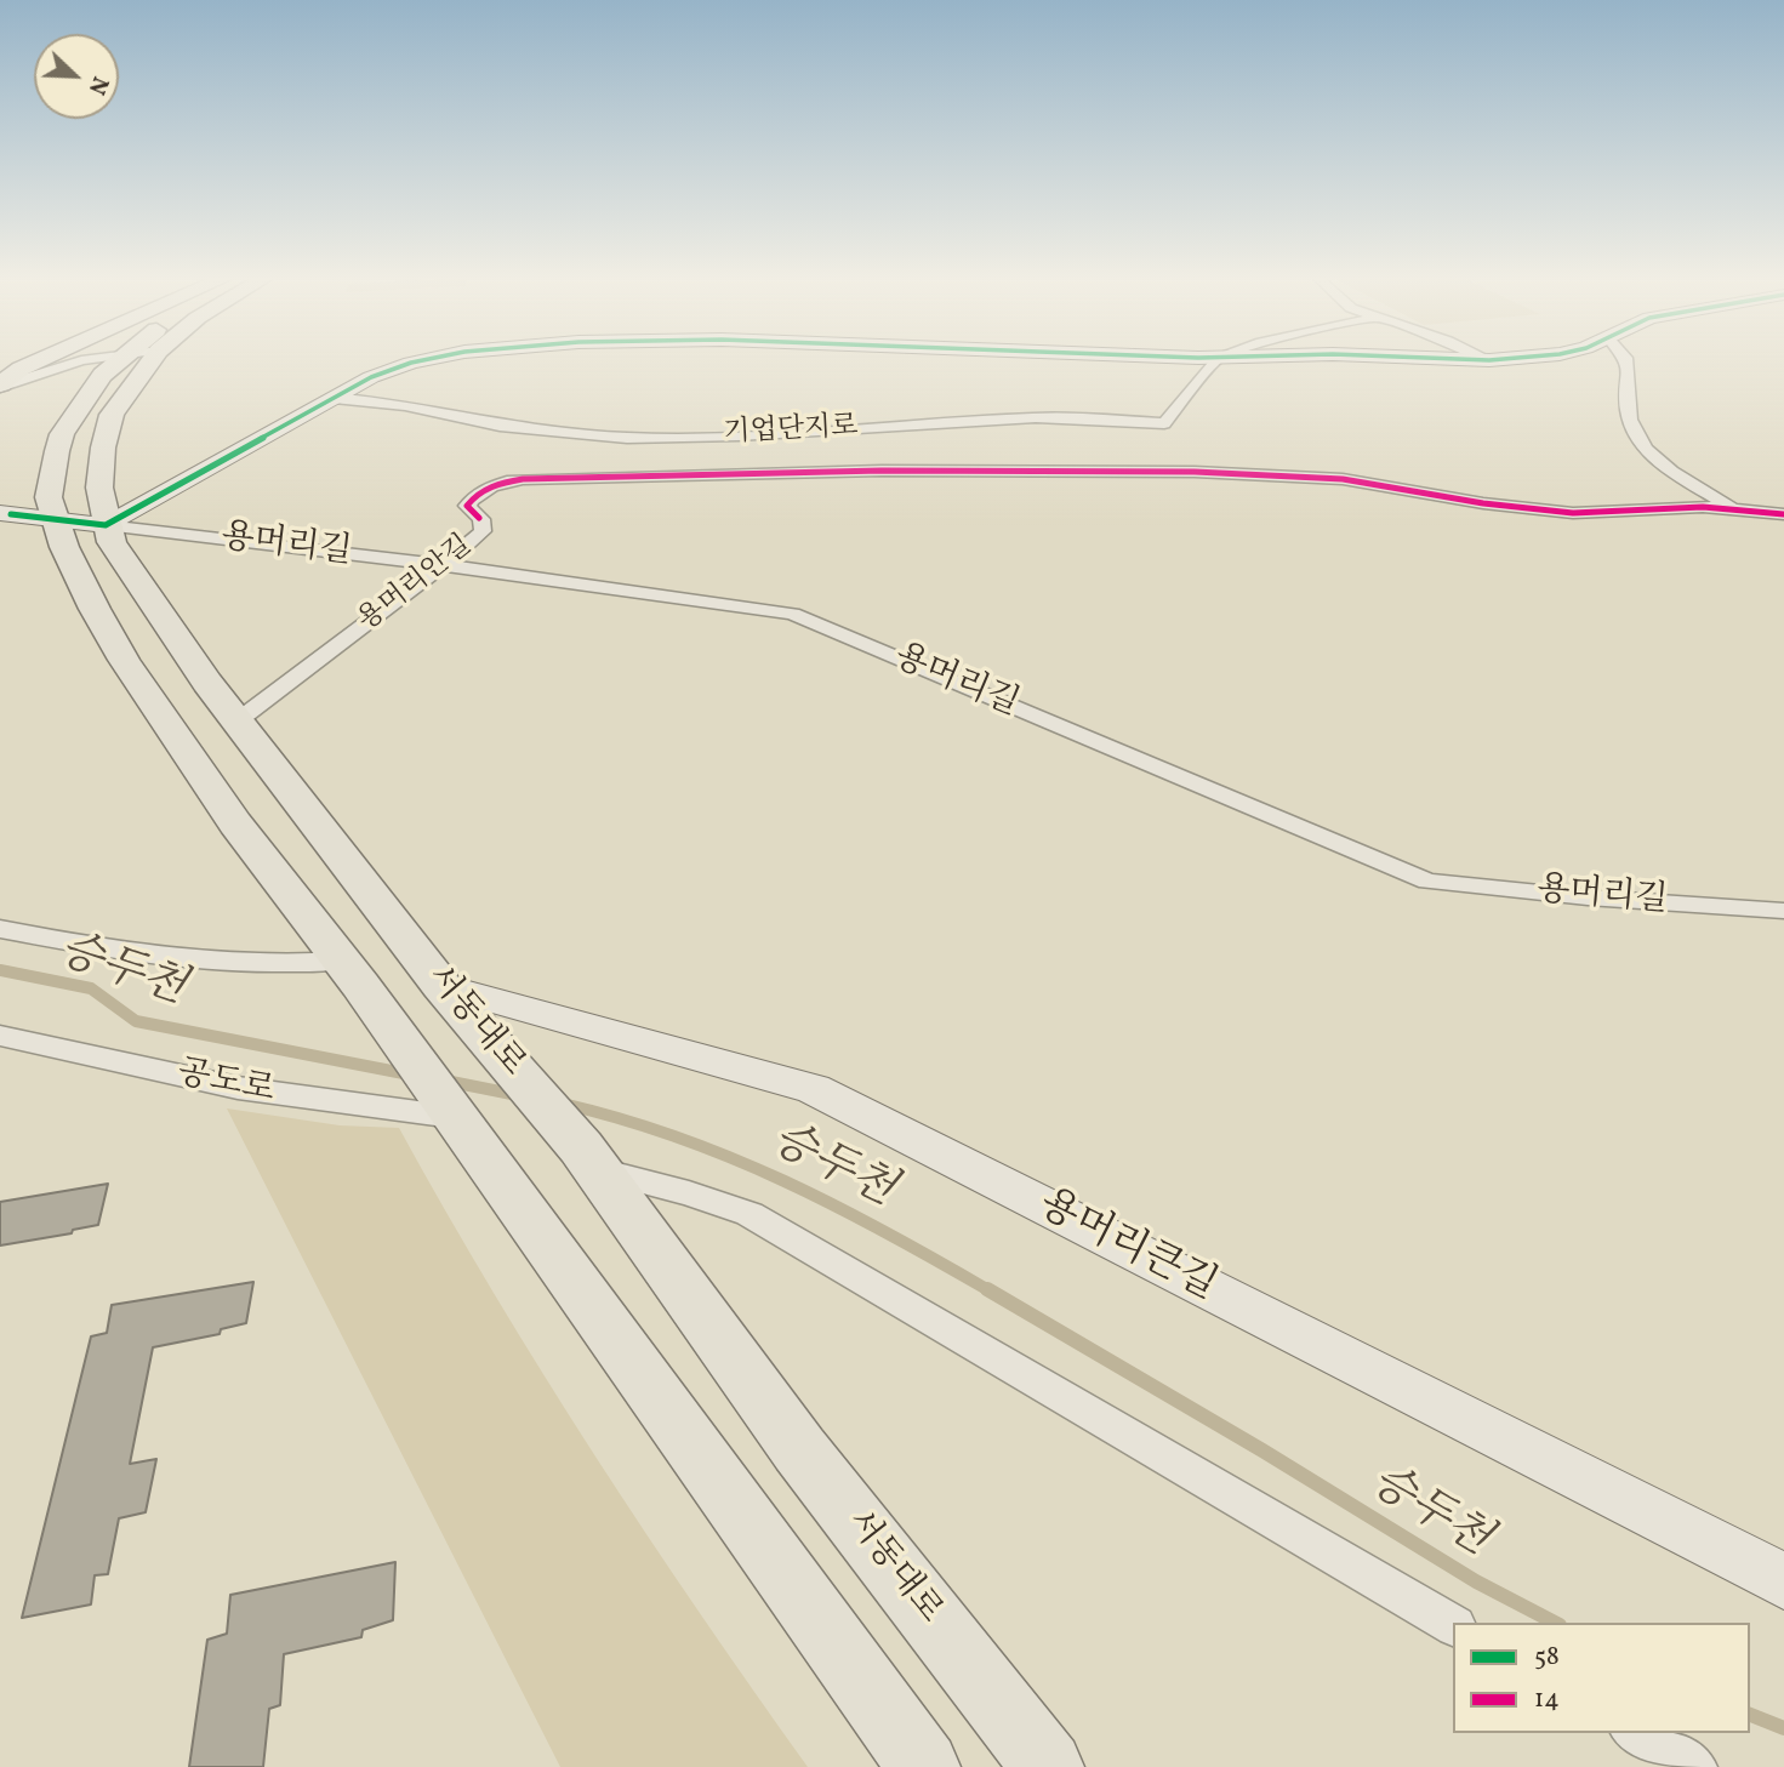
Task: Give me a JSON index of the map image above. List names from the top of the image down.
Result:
{
  "streets": {
    "main road": ["서동대로"],
    "street": [
      "기업단지로",
      "용머리길",
      "용머리안길",
      "공도로",
      "용머리큰길"
    ]
  },
  "crossings": [
    ["용머리길", "용머리안길"],
    ["용머리길", "서동대로"],
    ["용머리안길", "서동대로"],
    ["서동대로", "공도로"],
    ["서동대로", "용머리큰길"]
  ],
  "water": ["승두천"],
  "lines": ["transit line 58", "transit line 14"],
  "legend": ["58", "14"],
  "north": "bottom right"
}
